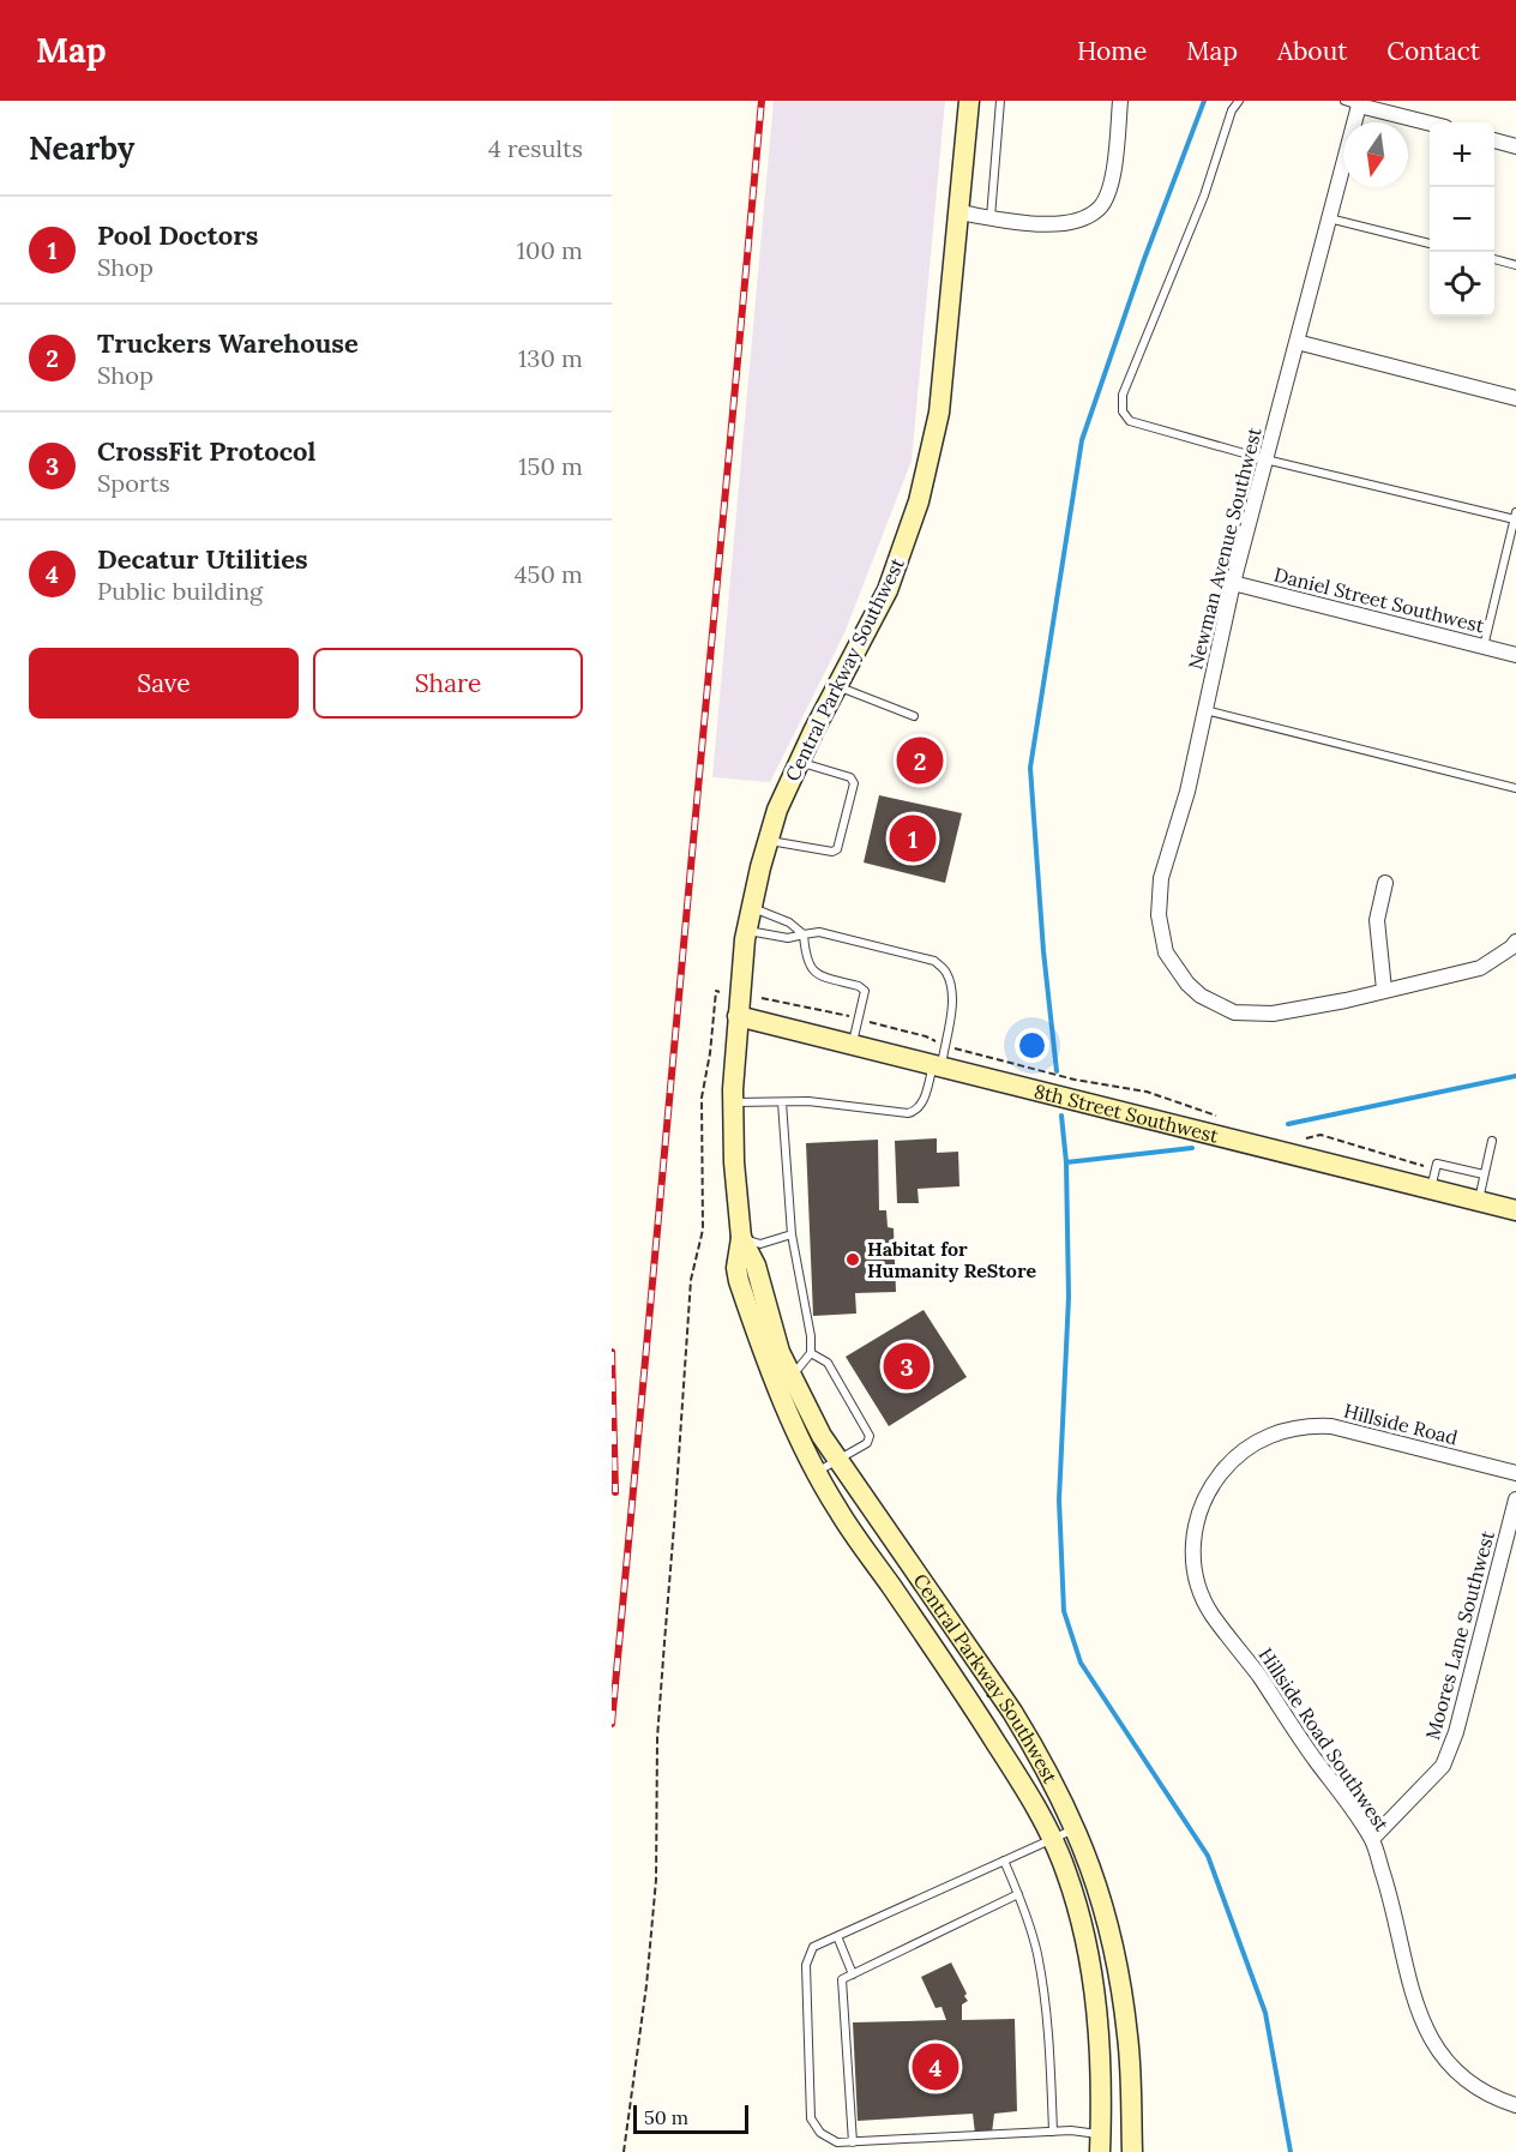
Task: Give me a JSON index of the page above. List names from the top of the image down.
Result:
{
  "streets": {
    "street": [
      "Newman Avenue Southwest",
      "Daniel Street Southwest",
      "Central Parkway Southwest",
      "8th Street Southwest",
      "Hillside Road",
      "Moores Lane Southwest",
      "Hillside Road Southwest"
    ]
  },
  "crossings": [
    ["Newman Avenue Southwest", "Daniel Street Southwest"],
    ["Central Parkway Southwest", "8th Street Southwest"],
    ["Hillside Road", "Hillside Road Southwest"],
    ["Moores Lane Southwest", "Hillside Road Southwest"]
  ],
  "places": ["Habitat for Humanity ReStore"],
  "scale_bar": "50 m",
  "north": "bottom",
  "page": {
    "header": "Map",
    "nav": [
      "Home",
      "Map",
      "About",
      "Contact"
    ],
    "heading": ["Nearby", "4 results"],
    "map_buttons": ["+", "−"],
    "list": [
      {
        "mark": "1",
        "name": "Pool Doctors",
        "note": "Shop",
        "value": "100 m"
      },
      {
        "mark": "2",
        "name": "Truckers Warehouse",
        "note": "Shop",
        "value": "130 m"
      },
      {
        "mark": "3",
        "name": "CrossFit Protocol",
        "note": "Sports",
        "value": "150 m"
      },
      {
        "mark": "4",
        "name": "Decatur Utilities",
        "note": "Public building",
        "value": "450 m"
      }
    ],
    "buttons": ["Save", "Share"],
    "pins": [
      "2",
      "1",
      "3",
      "4"
    ],
    "scale": "50 m"
  }
}
